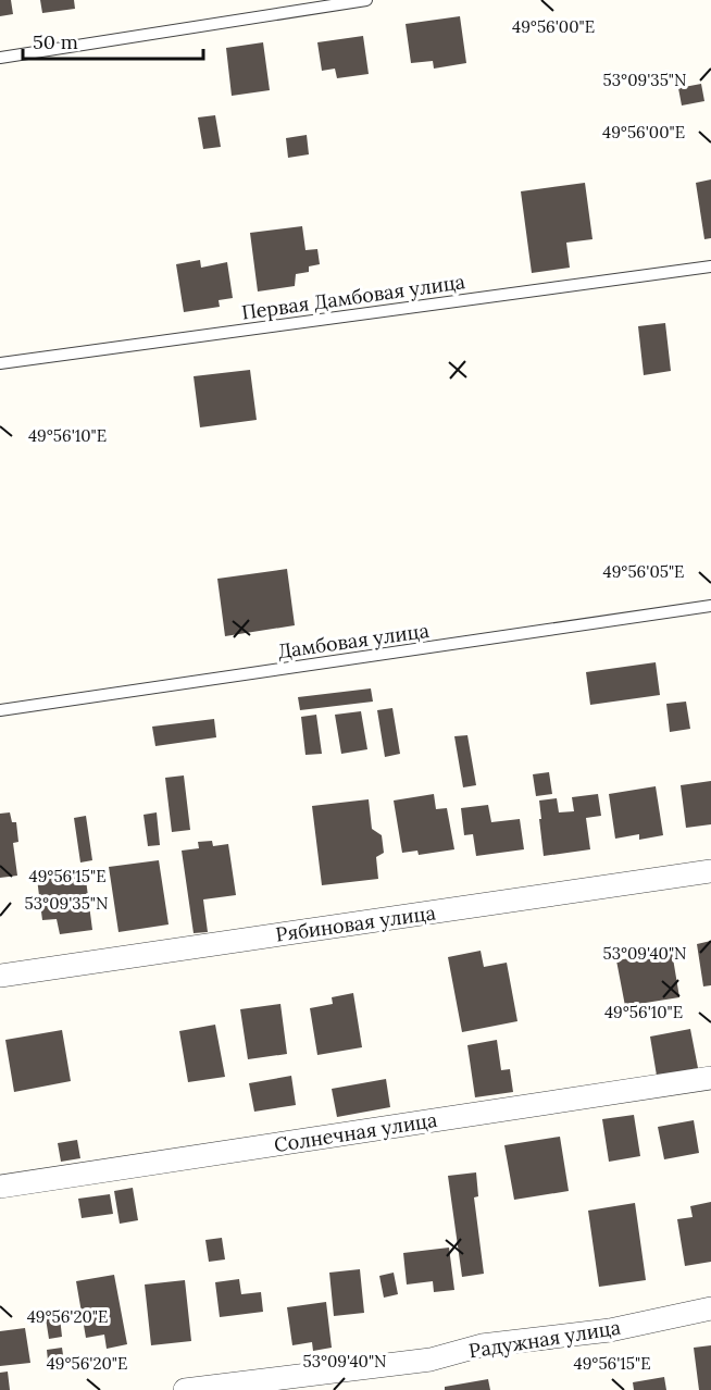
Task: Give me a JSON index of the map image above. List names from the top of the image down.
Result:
{
  "streets": {
    "street": ["Рябиновая улица", "Солнечная улица", "Радужная улица"],
    "lane": ["Первая Дамбовая улица", "Дамбовая улица"]
  },
  "scale_bar": "50 m",
  "coordinates": [
    "49°56'00\"E",
    "53°09'35\"N",
    "49°56'10\"E",
    "49°56'05\"E",
    "49°56'15\"E",
    "53°09'40\"N",
    "49°56'20\"E"
  ]
}
